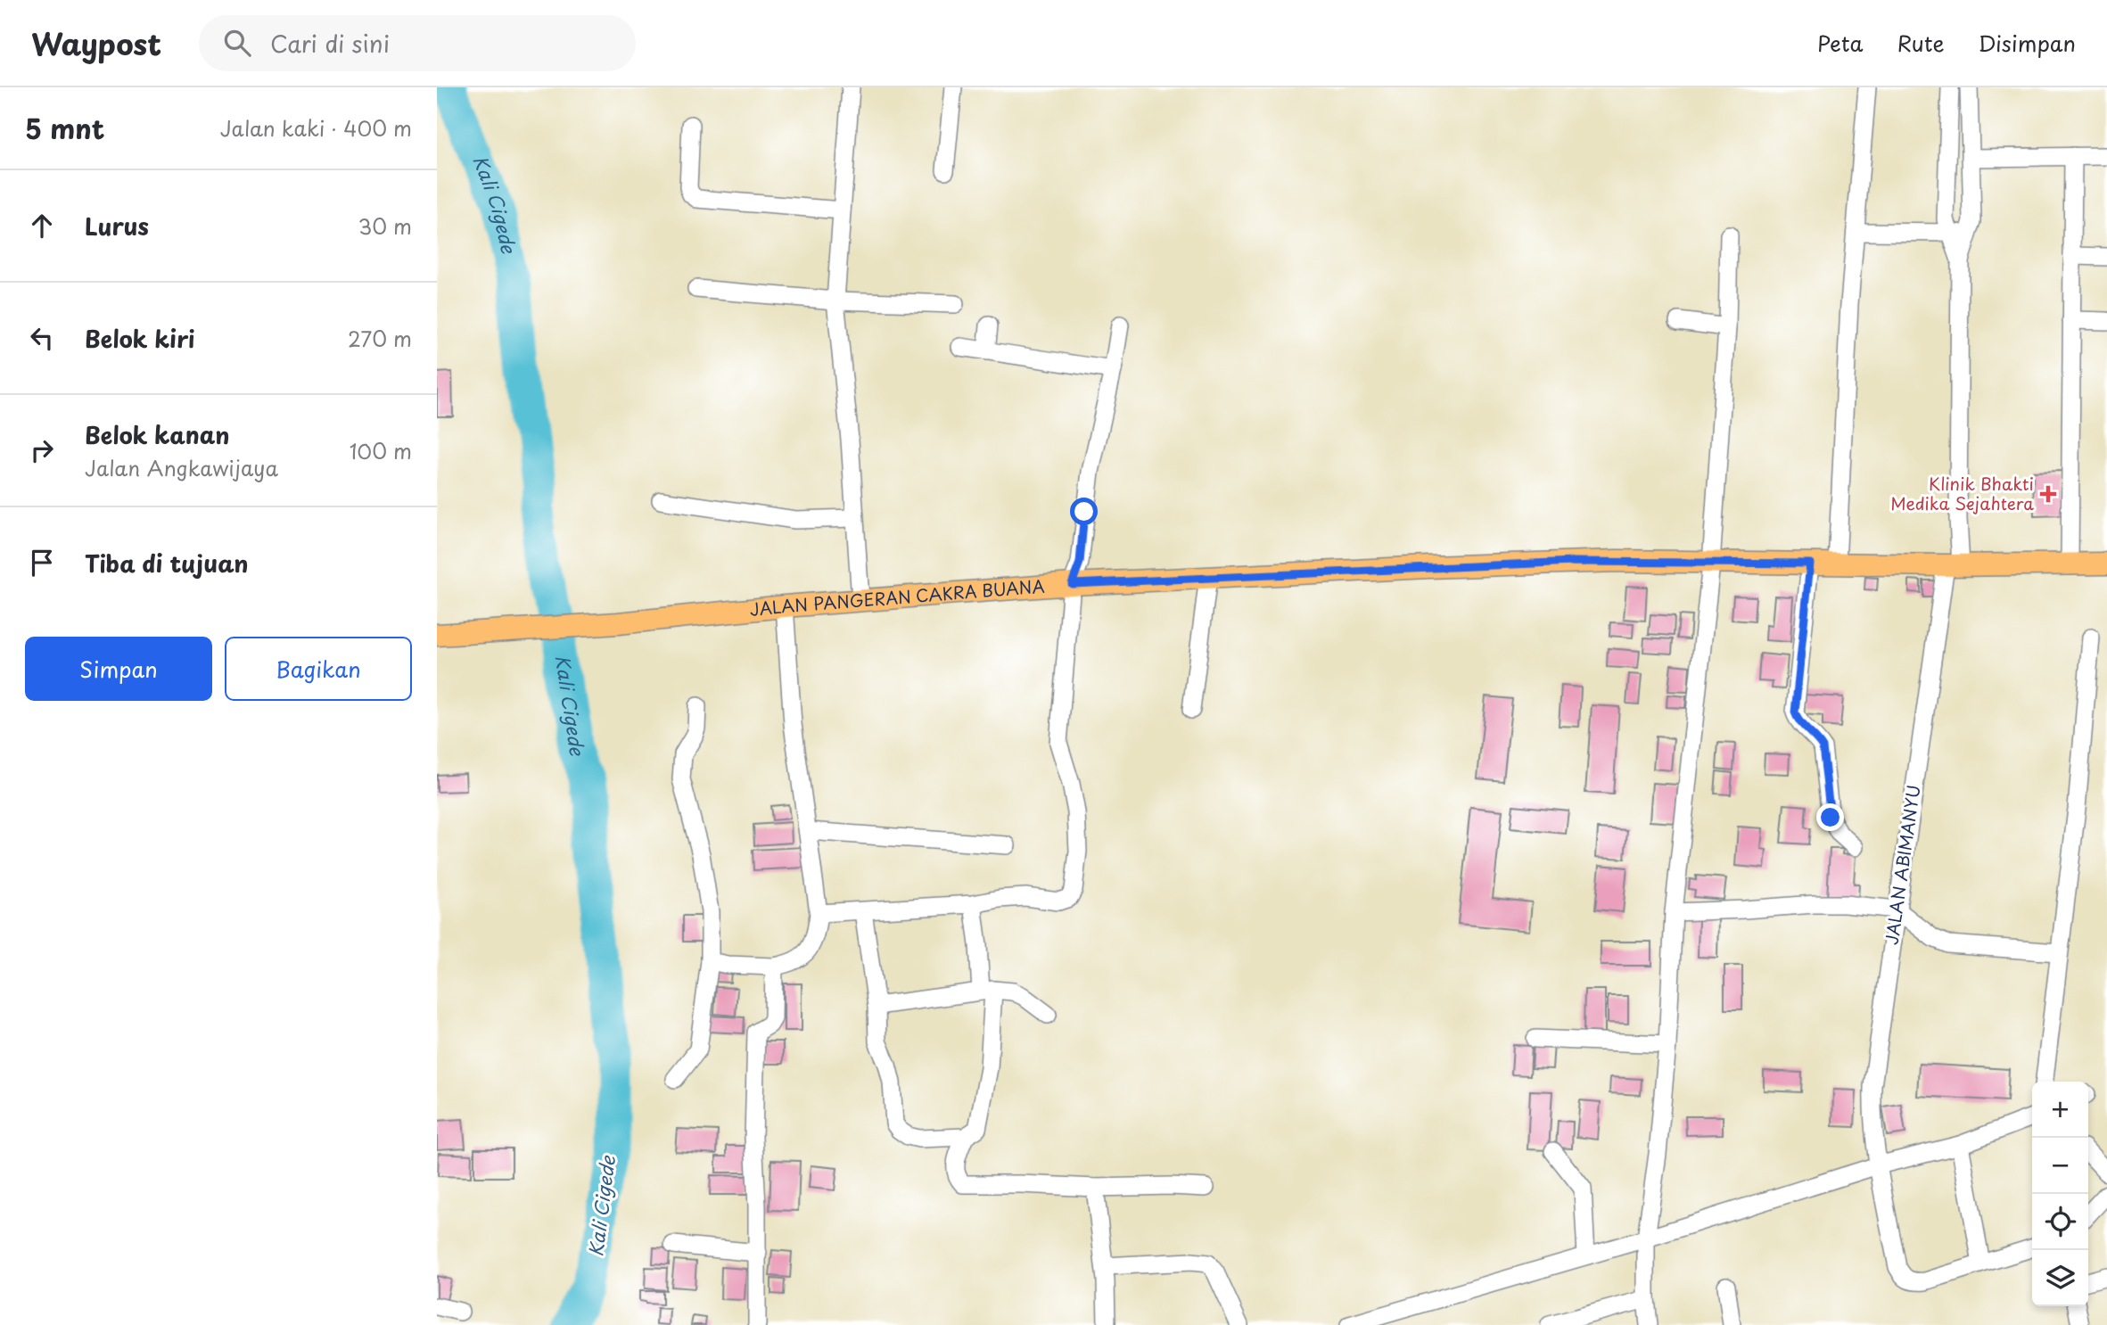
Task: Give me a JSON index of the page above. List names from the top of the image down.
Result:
{
  "streets": {
    "main road": ["JALAN PANGERAN CAKRA BUANA"],
    "street": ["JALAN ABIMANYU"]
  },
  "crossings": [
    ["JALAN PANGERAN CAKRA BUANA", "JALAN ABIMANYU"]
  ],
  "water": ["Kali Cigede"],
  "places": {
    "health": ["Klinik Bhakti Medika Sejahtera"]
  },
  "page": {
    "header": "Waypost",
    "search": "Cari di sini",
    "nav": ["Peta", "Rute", "Disimpan"],
    "heading": ["5 mnt", "Jalan kaki · 400 m"],
    "list": [
      ["Lurus", "30 m"],
      ["Belok kiri", "270 m"],
      ["Belok kanan", "Jalan Angkawijaya", "100 m"],
      "Tiba di tujuan"
    ],
    "buttons": ["Simpan", "Bagikan"],
    "map_buttons": ["+", "−"]
  }
}
